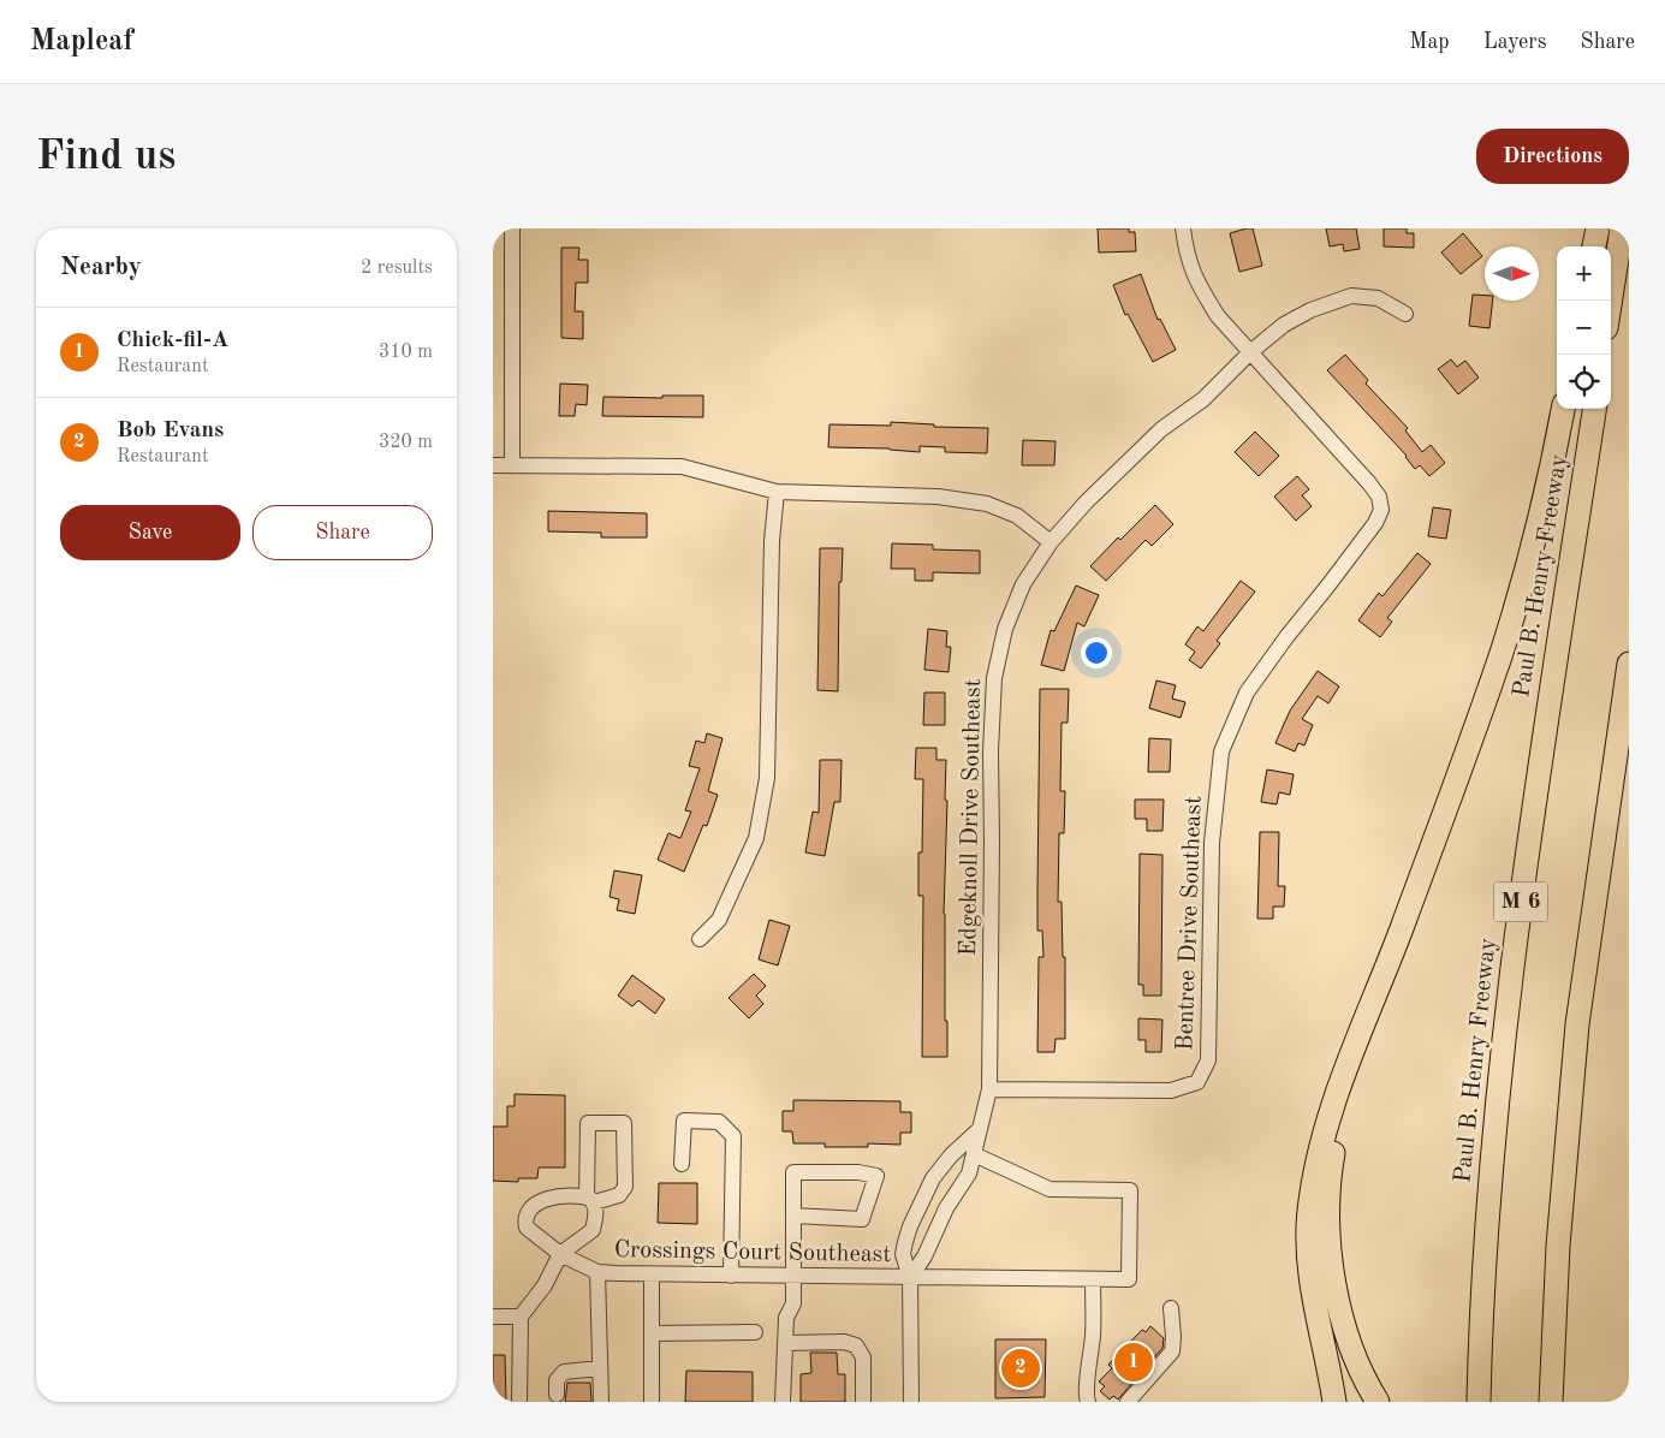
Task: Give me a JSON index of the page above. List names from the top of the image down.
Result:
{
  "streets": {
    "highway": ["Paul B. Henry Freeway", "M 6"],
    "street": ["Edgeknoll Drive Southeast", "Bentree Drive Southeast", "Crossings Court Southeast"]
  },
  "crossings": [
    ["Edgeknoll Drive Southeast", "Bentree Drive Southeast"],
    ["Edgeknoll Drive Southeast", "Crossings Court Southeast"]
  ],
  "north": "right",
  "page": {
    "header": "Mapleaf",
    "nav": ["Map", "Layers", "Share"],
    "buttons": [
      "Directions",
      ["Save", "Share"]
    ],
    "title": "Find us",
    "heading": ["Nearby", "2 results"],
    "map_buttons": ["+", "−"],
    "list": [
      {
        "mark": "1",
        "name": "Chick-fil-A",
        "note": "Restaurant",
        "value": "310 m"
      },
      {
        "mark": "2",
        "name": "Bob Evans",
        "note": "Restaurant",
        "value": "320 m"
      }
    ],
    "pins": ["1", "2"]
  }
}
